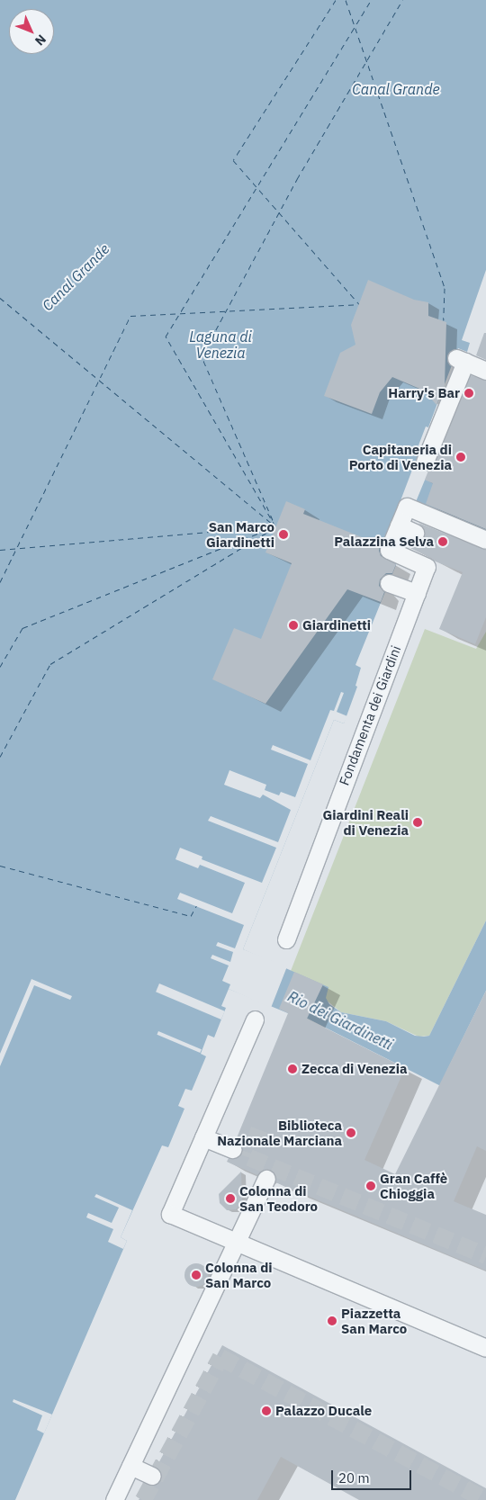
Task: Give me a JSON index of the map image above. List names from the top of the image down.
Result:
{
  "streets": {
    "street": ["Fondamenta dei Giardini"]
  },
  "water": ["Canal Grande", "Laguna di Venezia", "Rio dei Giardinetti"],
  "places": [
    "Harry's Bar",
    "Capitaneria di Porto di Venezia",
    "San Marco Giardinetti",
    "Palazzina Selva",
    "Giardinetti",
    "Giardini Reali di Venezia",
    "Zecca di Venezia",
    "Biblioteca Nazionale Marciana",
    "Gran Caffè Chioggia",
    "Colonna di San Teodoro",
    "Colonna di San Marco",
    "Piazzetta San Marco",
    "Palazzo Ducale"
  ],
  "scale_bar": "20 m",
  "north": "bottom right"
}
